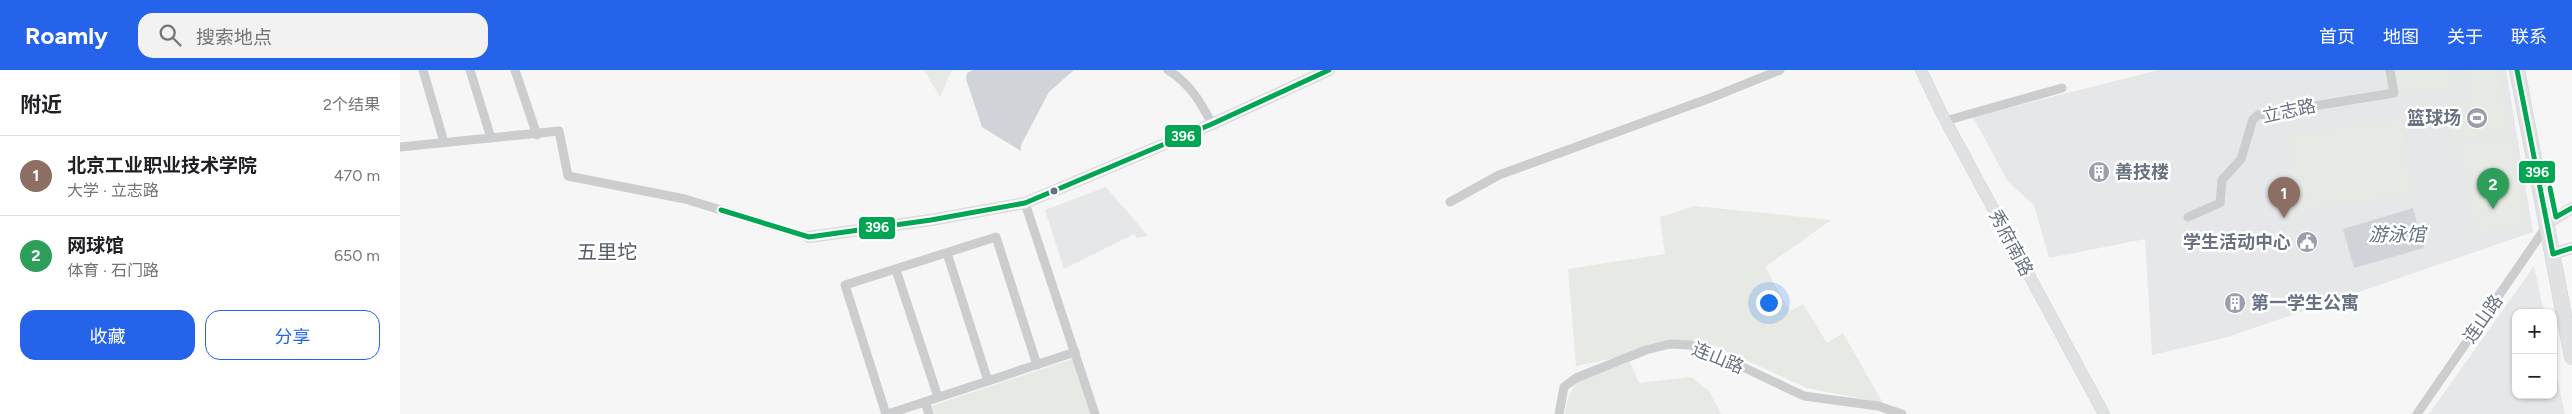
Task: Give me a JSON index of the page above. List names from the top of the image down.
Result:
{
  "streets": {
    "street": ["立志路", "秀府南路", "连山路"]
  },
  "districts": ["五里坨"],
  "water": ["游泳馆"],
  "places": {
    "sports": ["篮球场"],
    "building": ["善技楼", "第一学生公寓"],
    "public building": ["学生活动中心"]
  },
  "lines": ["transit line 396"],
  "page": {
    "header": "Roamly",
    "search": "搜索地点",
    "nav": [
      "首页",
      "地图",
      "关于",
      "联系"
    ],
    "heading": ["附近", "2个结果"],
    "list": [
      {
        "mark": "1",
        "name": "北京工业职业技术学院",
        "note": "大学 · 立志路",
        "value": "470 m"
      },
      {
        "mark": "2",
        "name": "网球馆",
        "note": "体育 · 石门路",
        "value": "650 m"
      }
    ],
    "pins": ["2", "1"],
    "buttons": ["收藏", "分享"],
    "map_buttons": ["+", "−"]
  }
}
